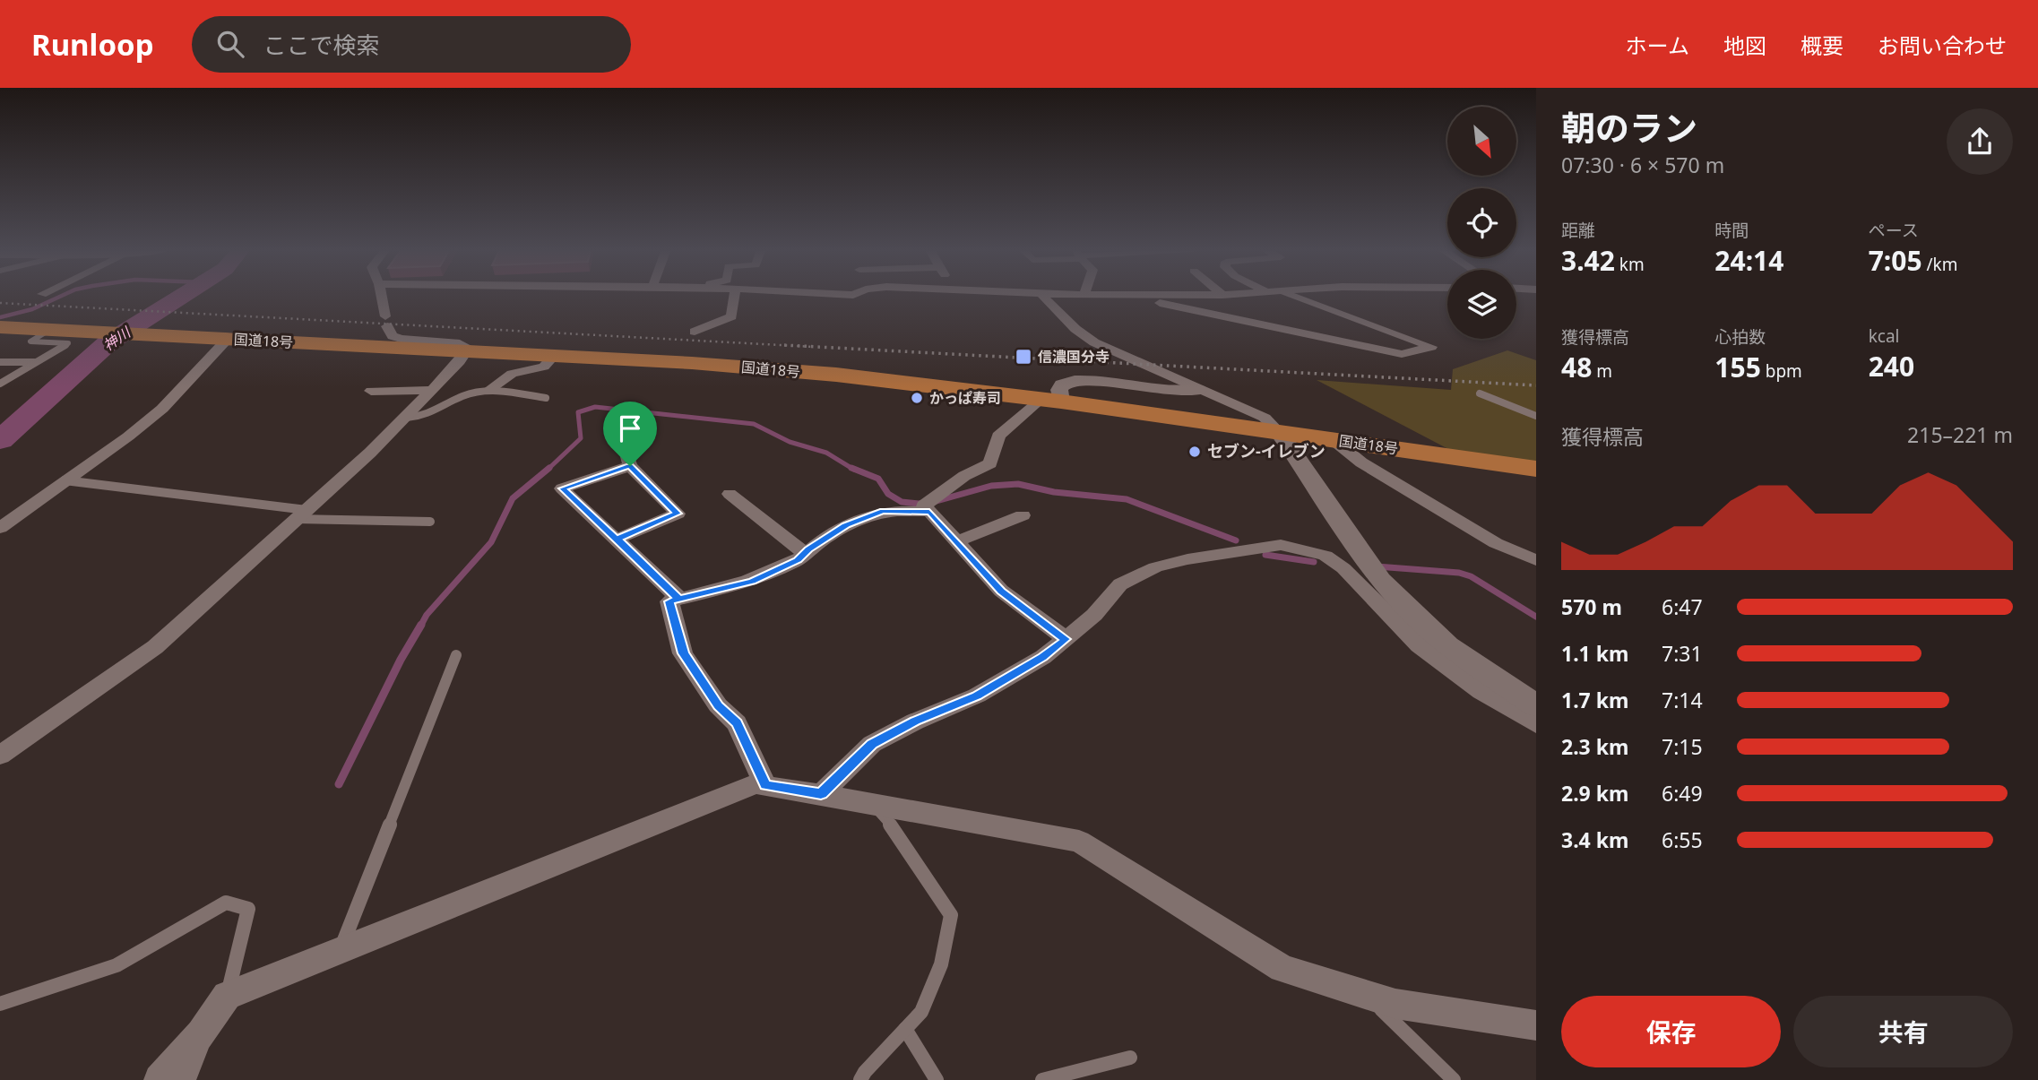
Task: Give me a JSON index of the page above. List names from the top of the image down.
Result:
{
  "streets": {
    "highway": ["国道18号"]
  },
  "water": ["神川"],
  "places": {
    "transit": ["信濃国分寺"],
    "other": ["かっぱ寿司", "セブン-イレブン"]
  },
  "north": "bottom right",
  "page": {
    "header": "Runloop",
    "search": "ここで検索",
    "nav": [
      "ホーム",
      "地図",
      "概要",
      "お問い合わせ"
    ],
    "heading": ["朝のラン", "07:30 · 6 × 570 m"],
    "stats": [
      ["距離", "3.42 km"],
      ["時間", "24:14"],
      ["ペース", "7:05 /km"],
      ["獲得標高", "48 m"],
      ["心拍数", "155 bpm"],
      ["kcal", "240"]
    ],
    "chart": ["獲得標高", "215–221 m"],
    "list": [
      {
        "name": "570 m",
        "note": "6:47"
      },
      {
        "name": "1.1 km",
        "note": "7:31"
      },
      {
        "name": "1.7 km",
        "note": "7:14"
      },
      {
        "name": "2.3 km",
        "note": "7:15"
      },
      {
        "name": "2.9 km",
        "note": "6:49"
      },
      {
        "name": "3.4 km",
        "note": "6:55"
      }
    ],
    "buttons": ["保存", "共有"]
  }
}
